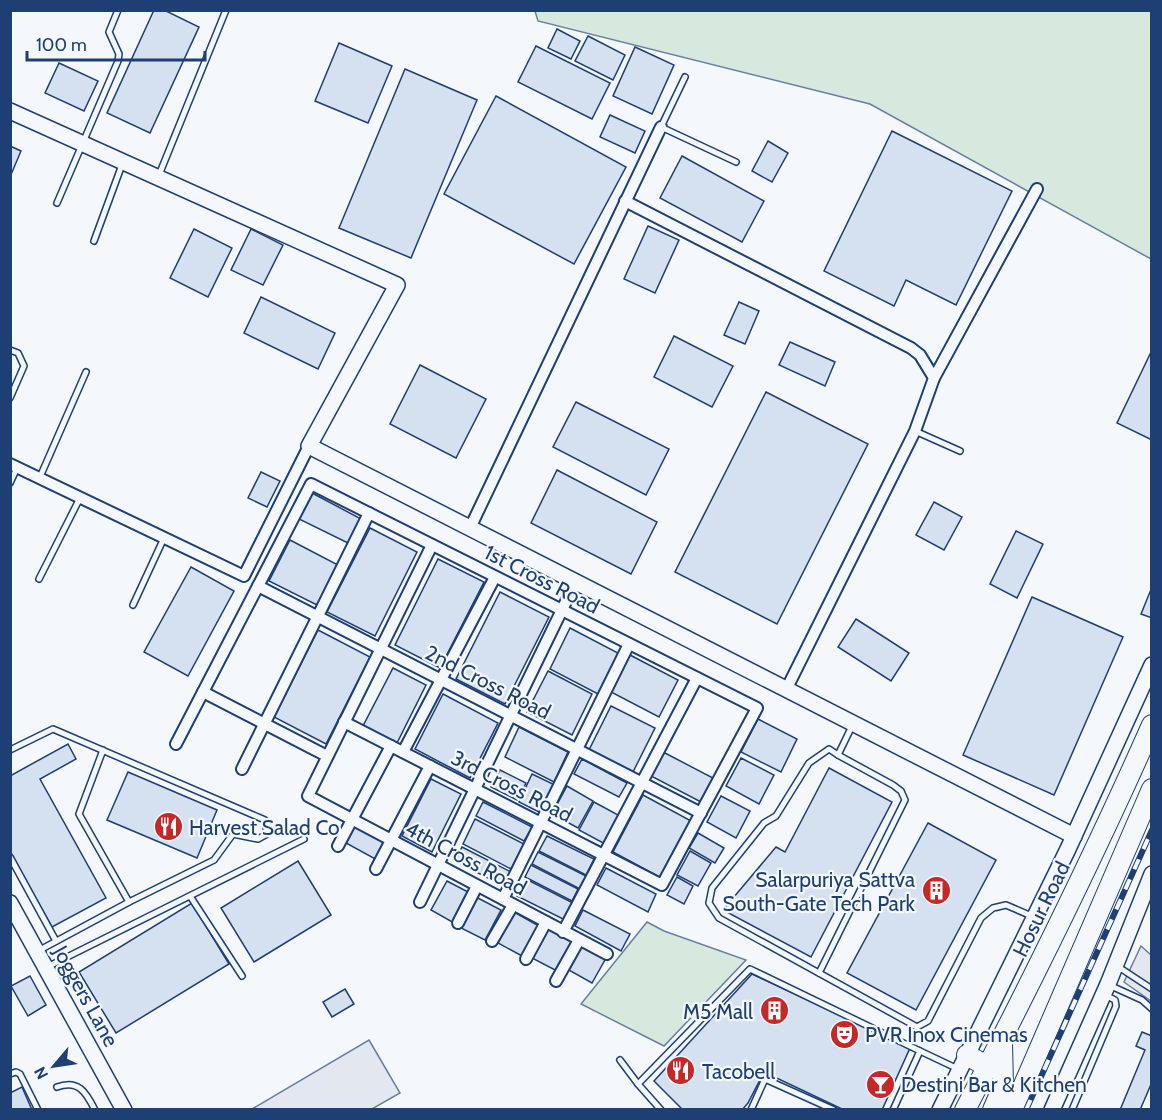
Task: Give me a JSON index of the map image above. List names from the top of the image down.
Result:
{
  "streets": {
    "highway": ["Hosur Road"],
    "street": [
      "1st Cross Road",
      "2nd Cross Road",
      "3rd Cross Road",
      "4th Cross Road",
      "Joggers Lane"
    ]
  },
  "crossings": [
    ["1st Cross Road", "2nd Cross Road"],
    ["1st Cross Road", "3rd Cross Road"],
    ["2nd Cross Road", "3rd Cross Road"]
  ],
  "places": {
    "restaurant": ["Harvest Salad Co", "Tacobell"],
    "building": ["Salarpuriya Sattva South-Gate Tech Park", "M5 Mall"],
    "theatre": ["PVR Inox Cinemas"],
    "bar": ["Destini Bar & Kitchen"]
  },
  "scale_bar": "100 m",
  "north": "bottom left"
}
